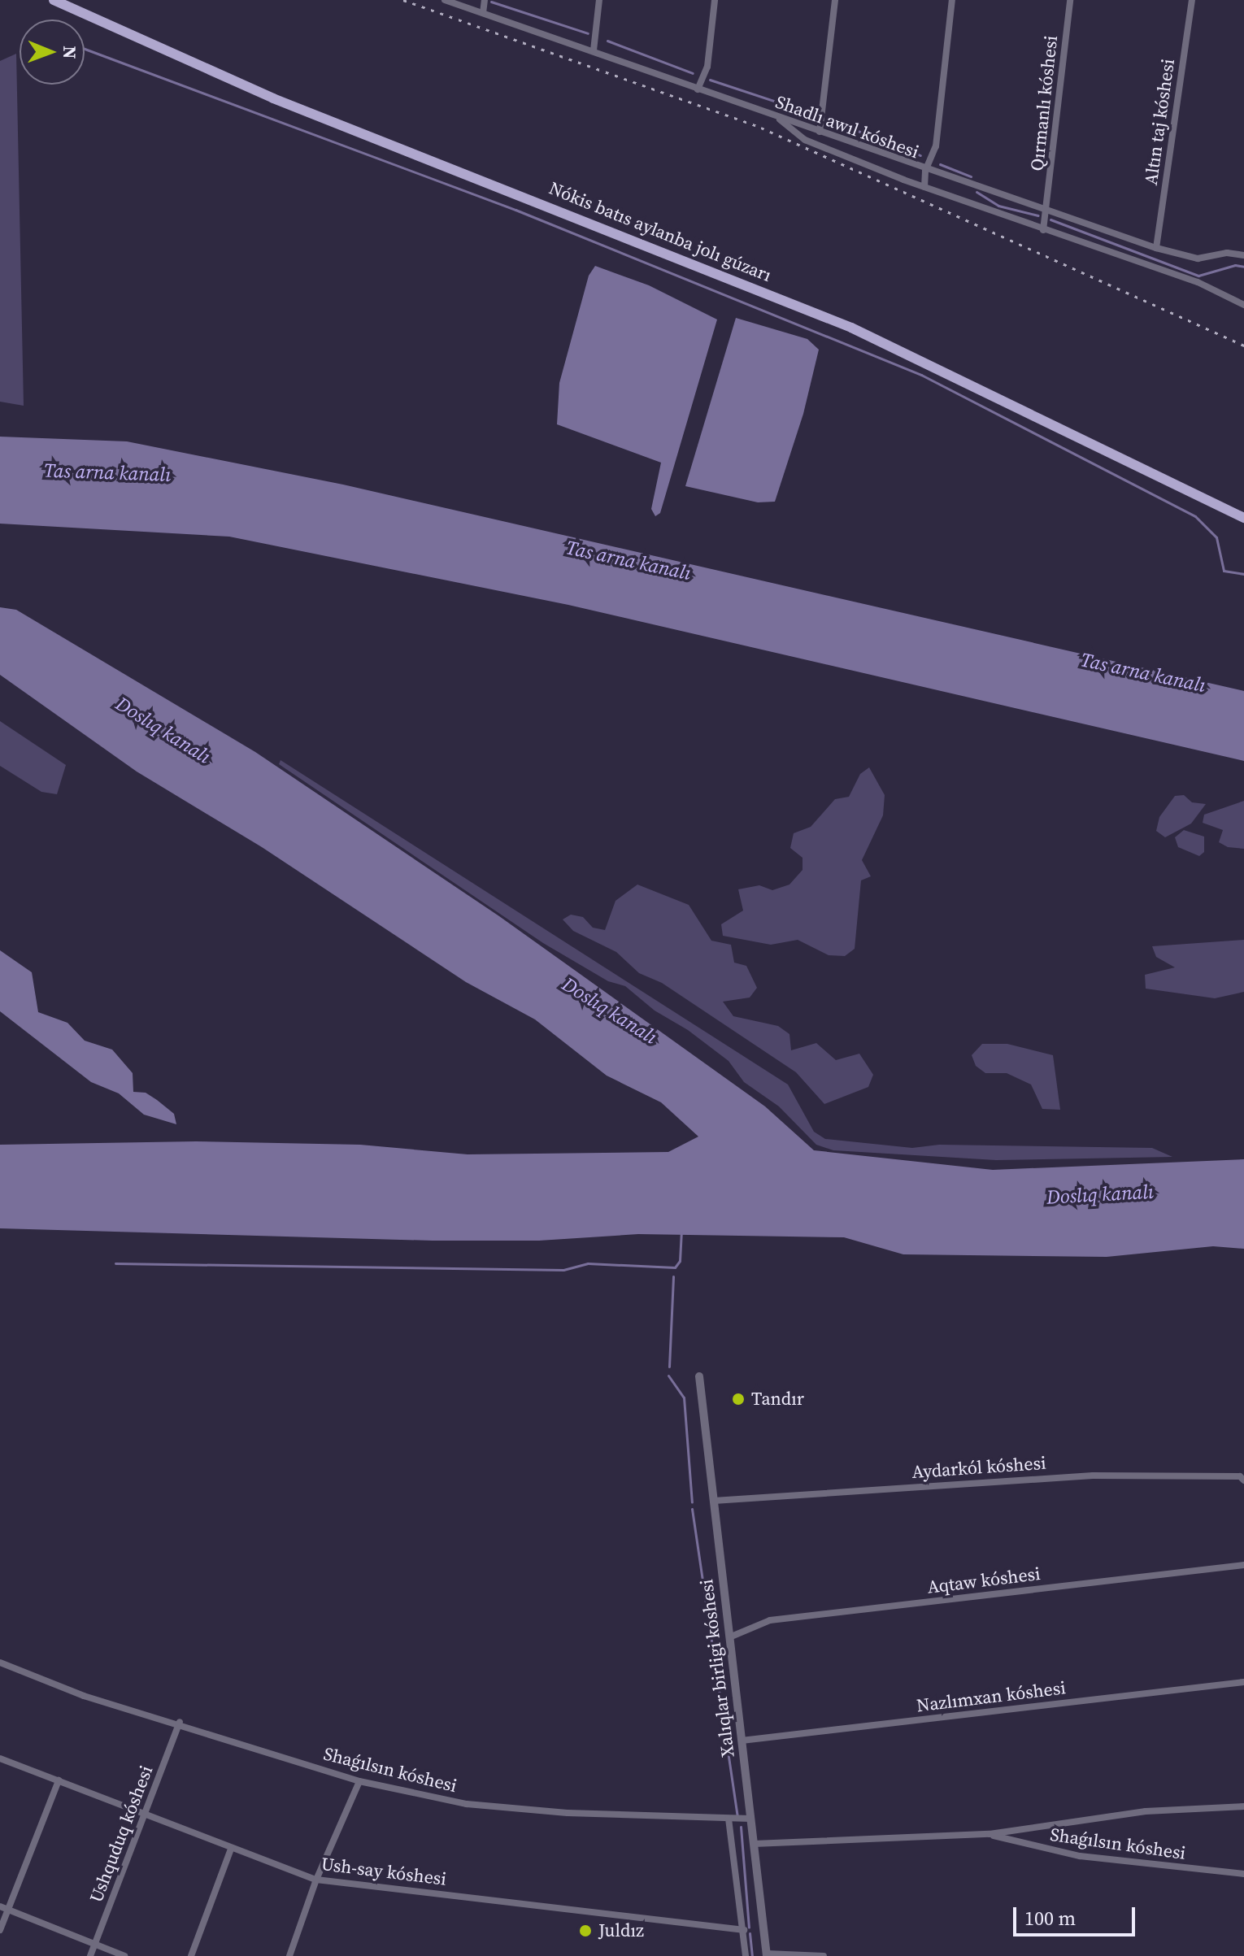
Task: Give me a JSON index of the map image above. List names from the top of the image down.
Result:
{
  "streets": {
    "main road": ["Nókis batıs aylanba jolı gúzarı"],
    "street": [
      "Qırmanlı kóshesi",
      "Altın taj kóshesi",
      "Shadlı awıl kóshesi",
      "Aydarkól kóshesi",
      "Aqtaw kóshesi",
      "Xalıqlar birligi kóshesi",
      "Nazlımxan kóshesi",
      "Shaǵılsın kóshesi",
      "Ushquduq kóshesi",
      "Ush-say kóshesi"
    ]
  },
  "crossings": [
    ["Qırmanlı kóshesi", "Shadlı awıl kóshesi"],
    ["Altın taj kóshesi", "Shadlı awıl kóshesi"],
    ["Aydarkól kóshesi", "Xalıqlar birligi kóshesi"],
    ["Aqtaw kóshesi", "Xalıqlar birligi kóshesi"],
    ["Xalıqlar birligi kóshesi", "Nazlımxan kóshesi"],
    ["Xalıqlar birligi kóshesi", "Shaǵılsın kóshesi"],
    ["Shaǵılsın kóshesi", "Ushquduq kóshesi"],
    ["Ushquduq kóshesi", "Ush-say kóshesi"]
  ],
  "water": ["Tas arna kanalı", "Doslıq kanalı"],
  "places": ["Tandır", "Juldız"],
  "scale_bar": "100 m",
  "north": "right"
}
